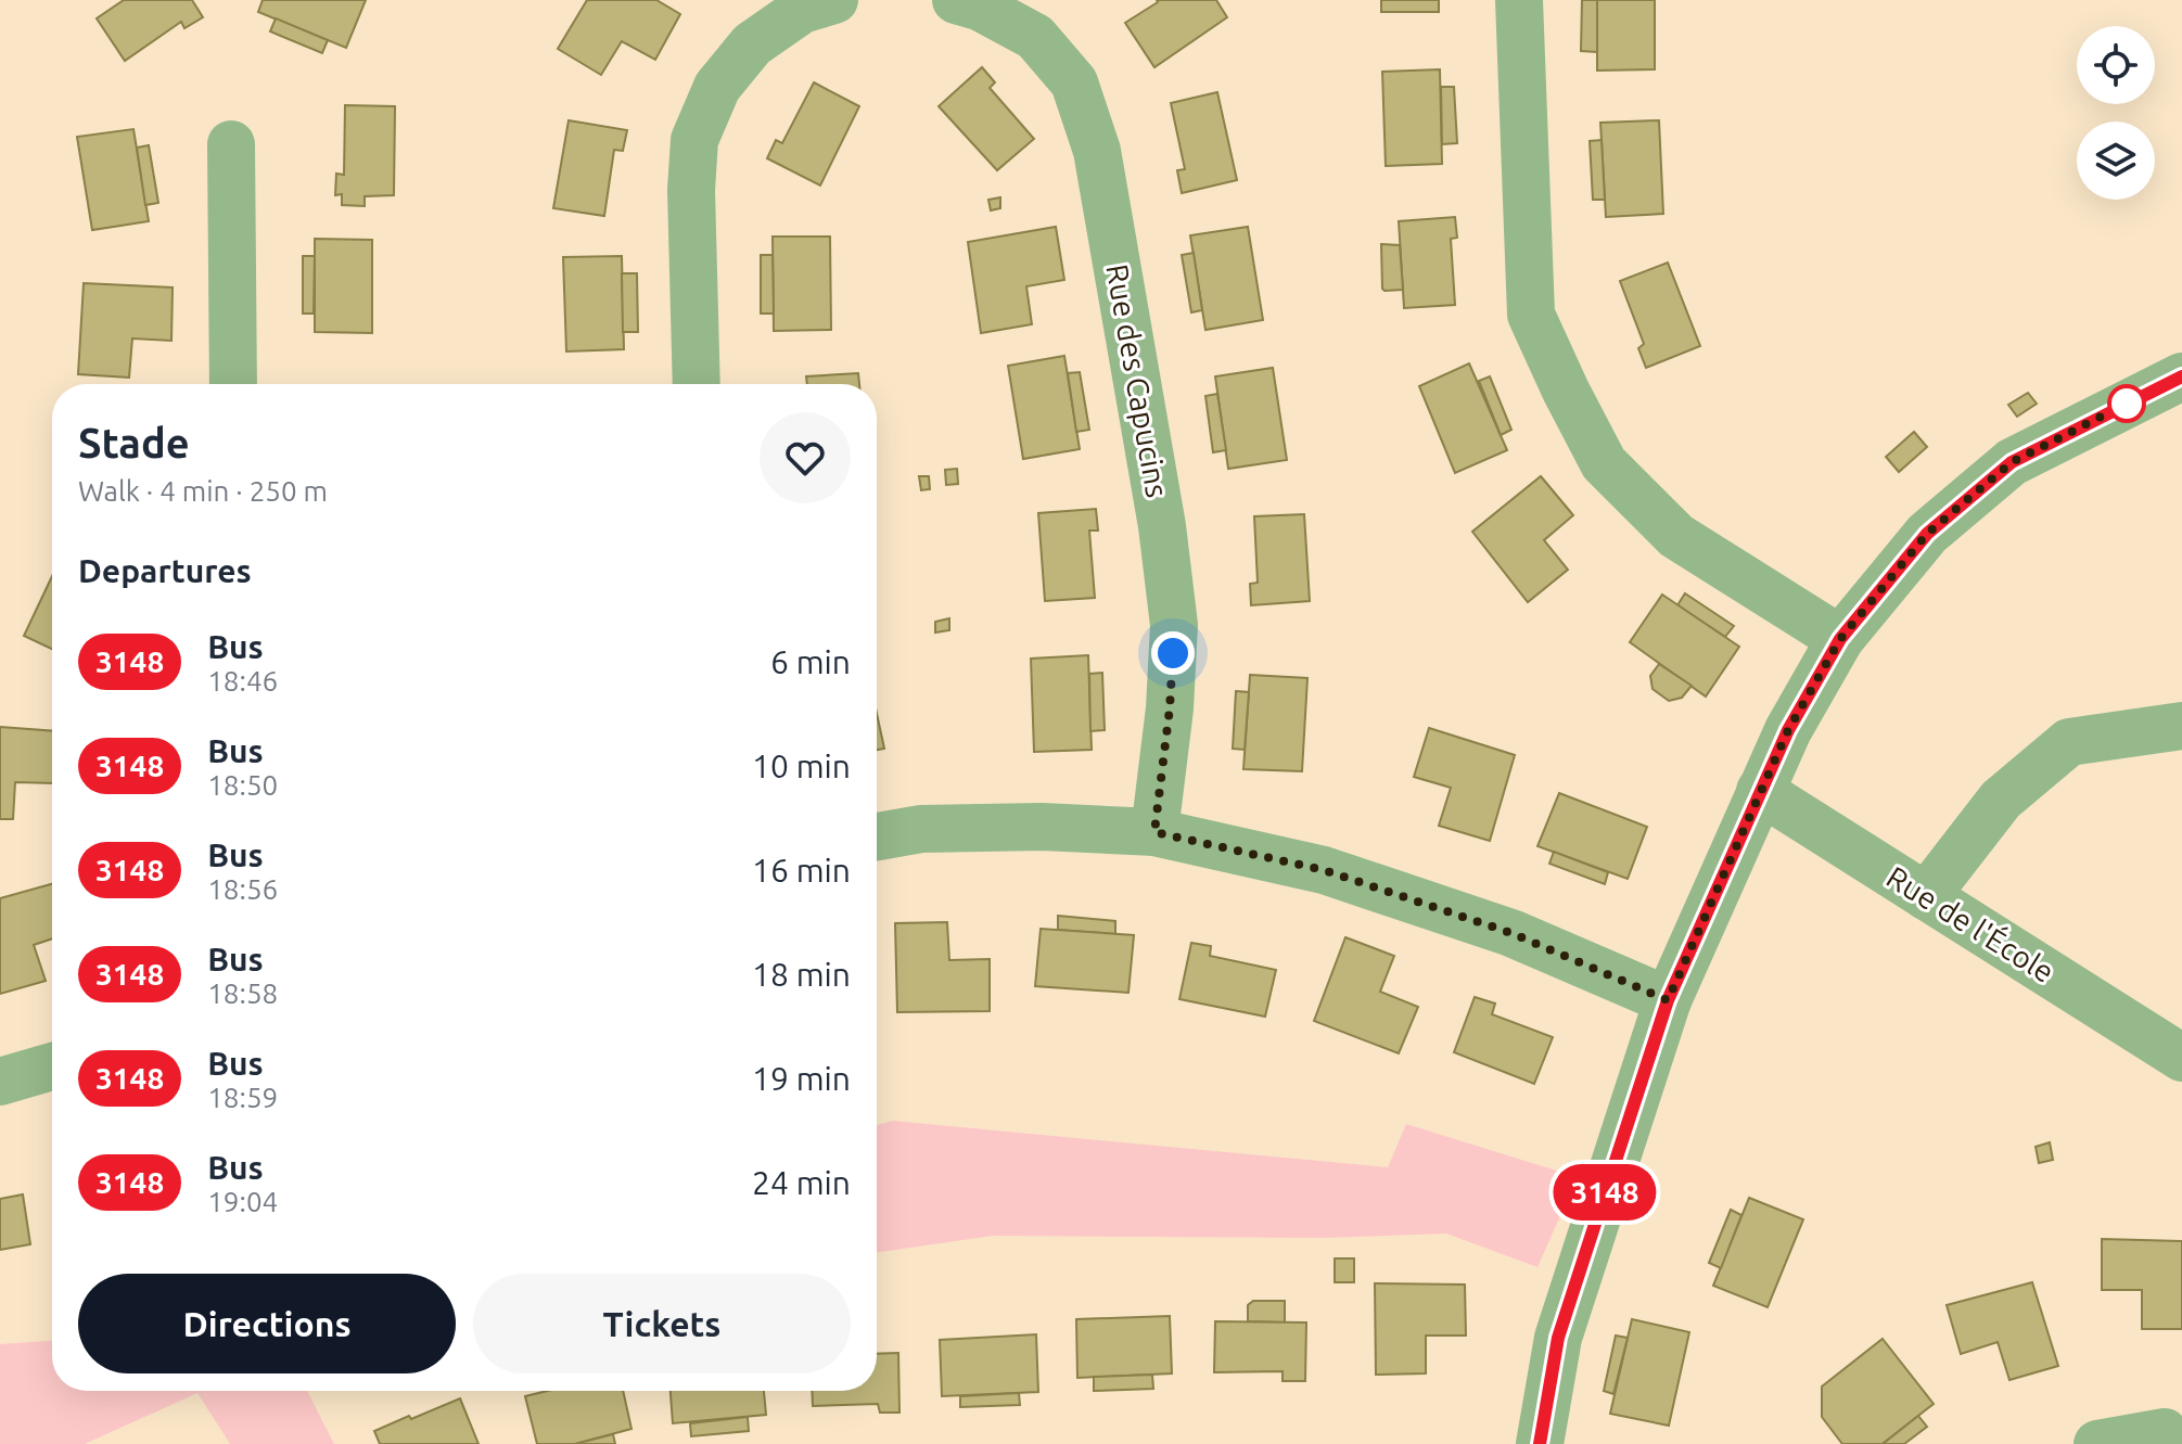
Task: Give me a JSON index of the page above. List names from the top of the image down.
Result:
{
  "streets": {
    "street": ["Rue des Capucins", "Rue de l'École"]
  },
  "lines": ["bus line 3148"],
  "page": {
    "on_map": "3148",
    "heading": [
      ["Stade", "Walk · 4 min · 250 m"],
      "Departures"
    ],
    "list": [
      {
        "mark": "3148",
        "name": "Bus",
        "note": "18:46",
        "value": "6 min"
      },
      {
        "mark": "3148",
        "name": "Bus",
        "note": "18:50",
        "value": "10 min"
      },
      {
        "mark": "3148",
        "name": "Bus",
        "note": "18:56",
        "value": "16 min"
      },
      {
        "mark": "3148",
        "name": "Bus",
        "note": "18:58",
        "value": "18 min"
      },
      {
        "mark": "3148",
        "name": "Bus",
        "note": "18:59",
        "value": "19 min"
      },
      {
        "mark": "3148",
        "name": "Bus",
        "note": "19:04",
        "value": "24 min"
      }
    ],
    "buttons": ["Directions", "Tickets"]
  }
}
